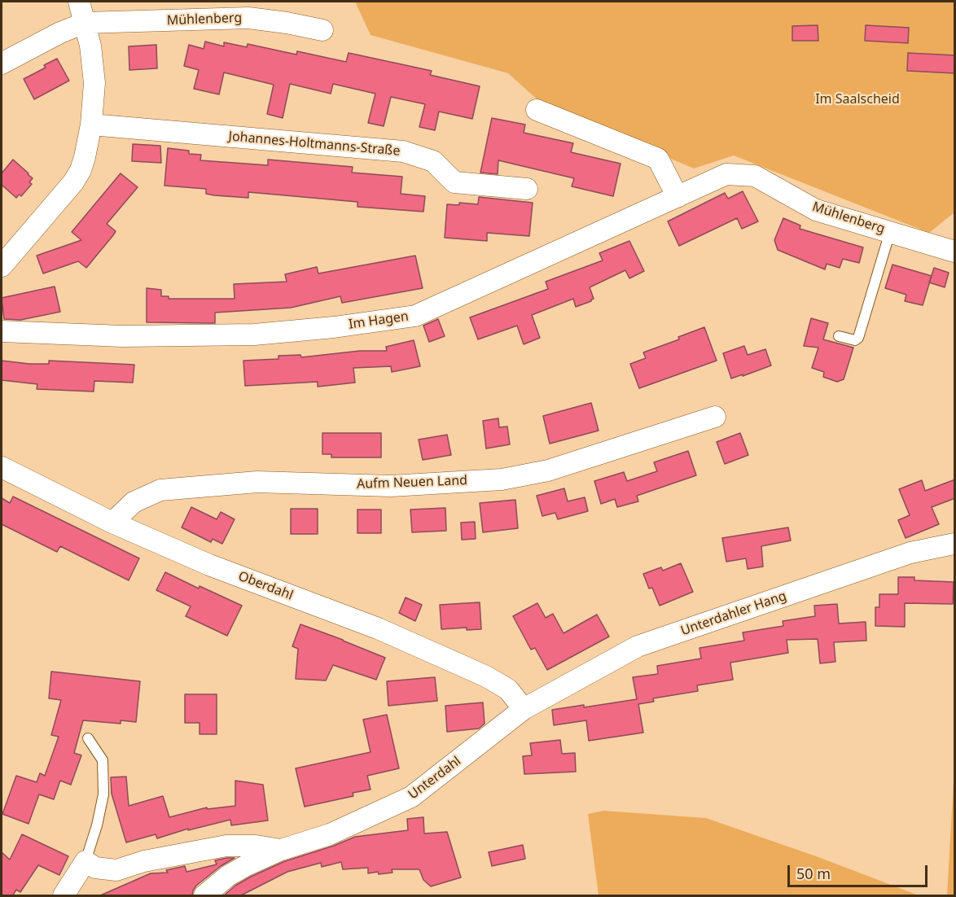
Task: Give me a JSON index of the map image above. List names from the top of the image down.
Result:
{
  "streets": {
    "street": [
      "Mühlenberg",
      "Johannes-Holtmanns-Straße",
      "Im Hagen",
      "Aufm Neuen Land",
      "Oberdahl",
      "Unterdahler Hang",
      "Unterdahl"
    ]
  },
  "crossings": [
    ["Mühlenberg", "Im Hagen"],
    ["Aufm Neuen Land", "Oberdahl"],
    ["Oberdahl", "Unterdahler Hang"],
    ["Oberdahl", "Unterdahl"],
    ["Unterdahler Hang", "Unterdahl"]
  ],
  "parks": ["Im Saalscheid"],
  "scale_bar": "50 m"
}
